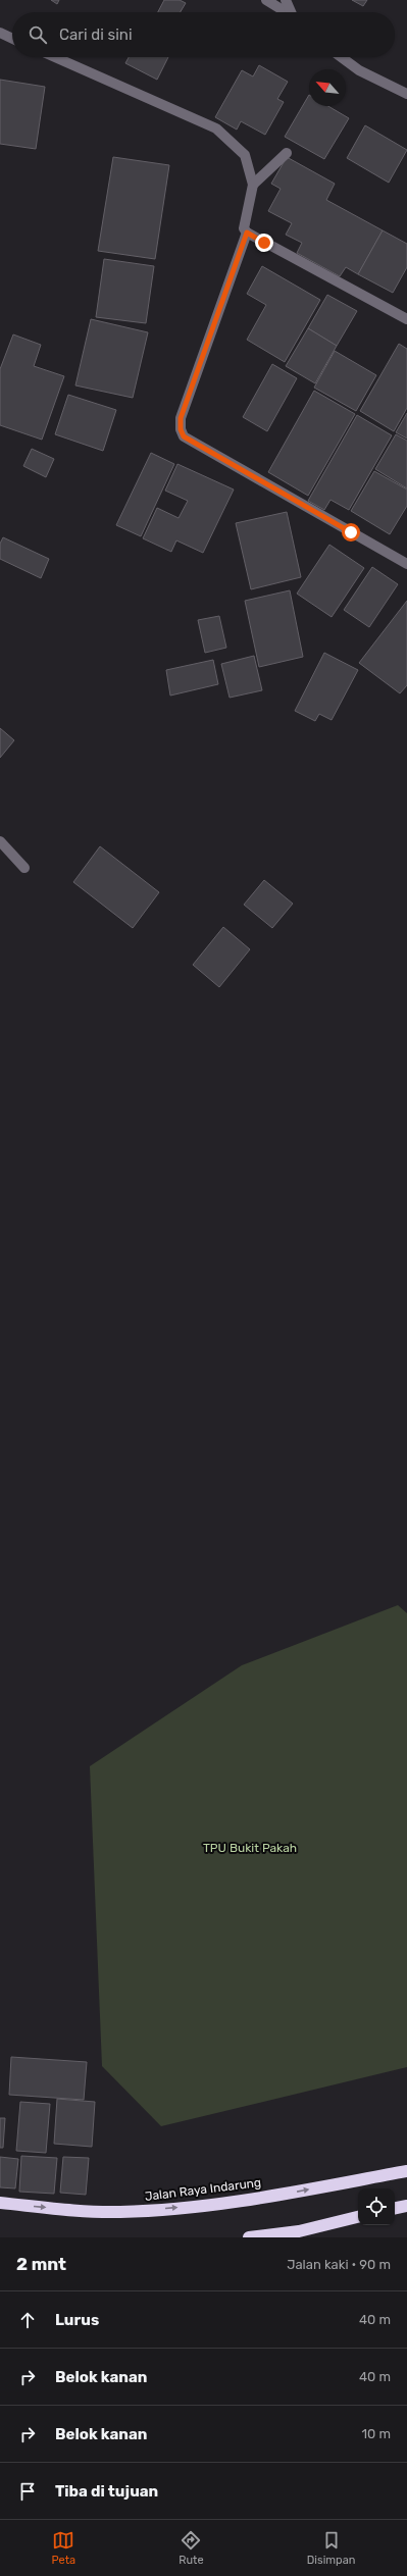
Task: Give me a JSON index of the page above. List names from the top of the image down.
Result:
{
  "streets": {
    "highway": ["Jalan Raya Indarung"]
  },
  "parks": ["TPU Bukit Pakah"],
  "north": "top left",
  "page": {
    "search": "Cari di sini",
    "heading": ["2 mnt", "Jalan kaki · 90 m"],
    "list": [
      ["Lurus", "40 m"],
      ["Belok kanan", "40 m"],
      ["Belok kanan", "10 m"],
      "Tiba di tujuan"
    ],
    "nav": ["Peta", "Rute", "Disimpan"]
  }
}
